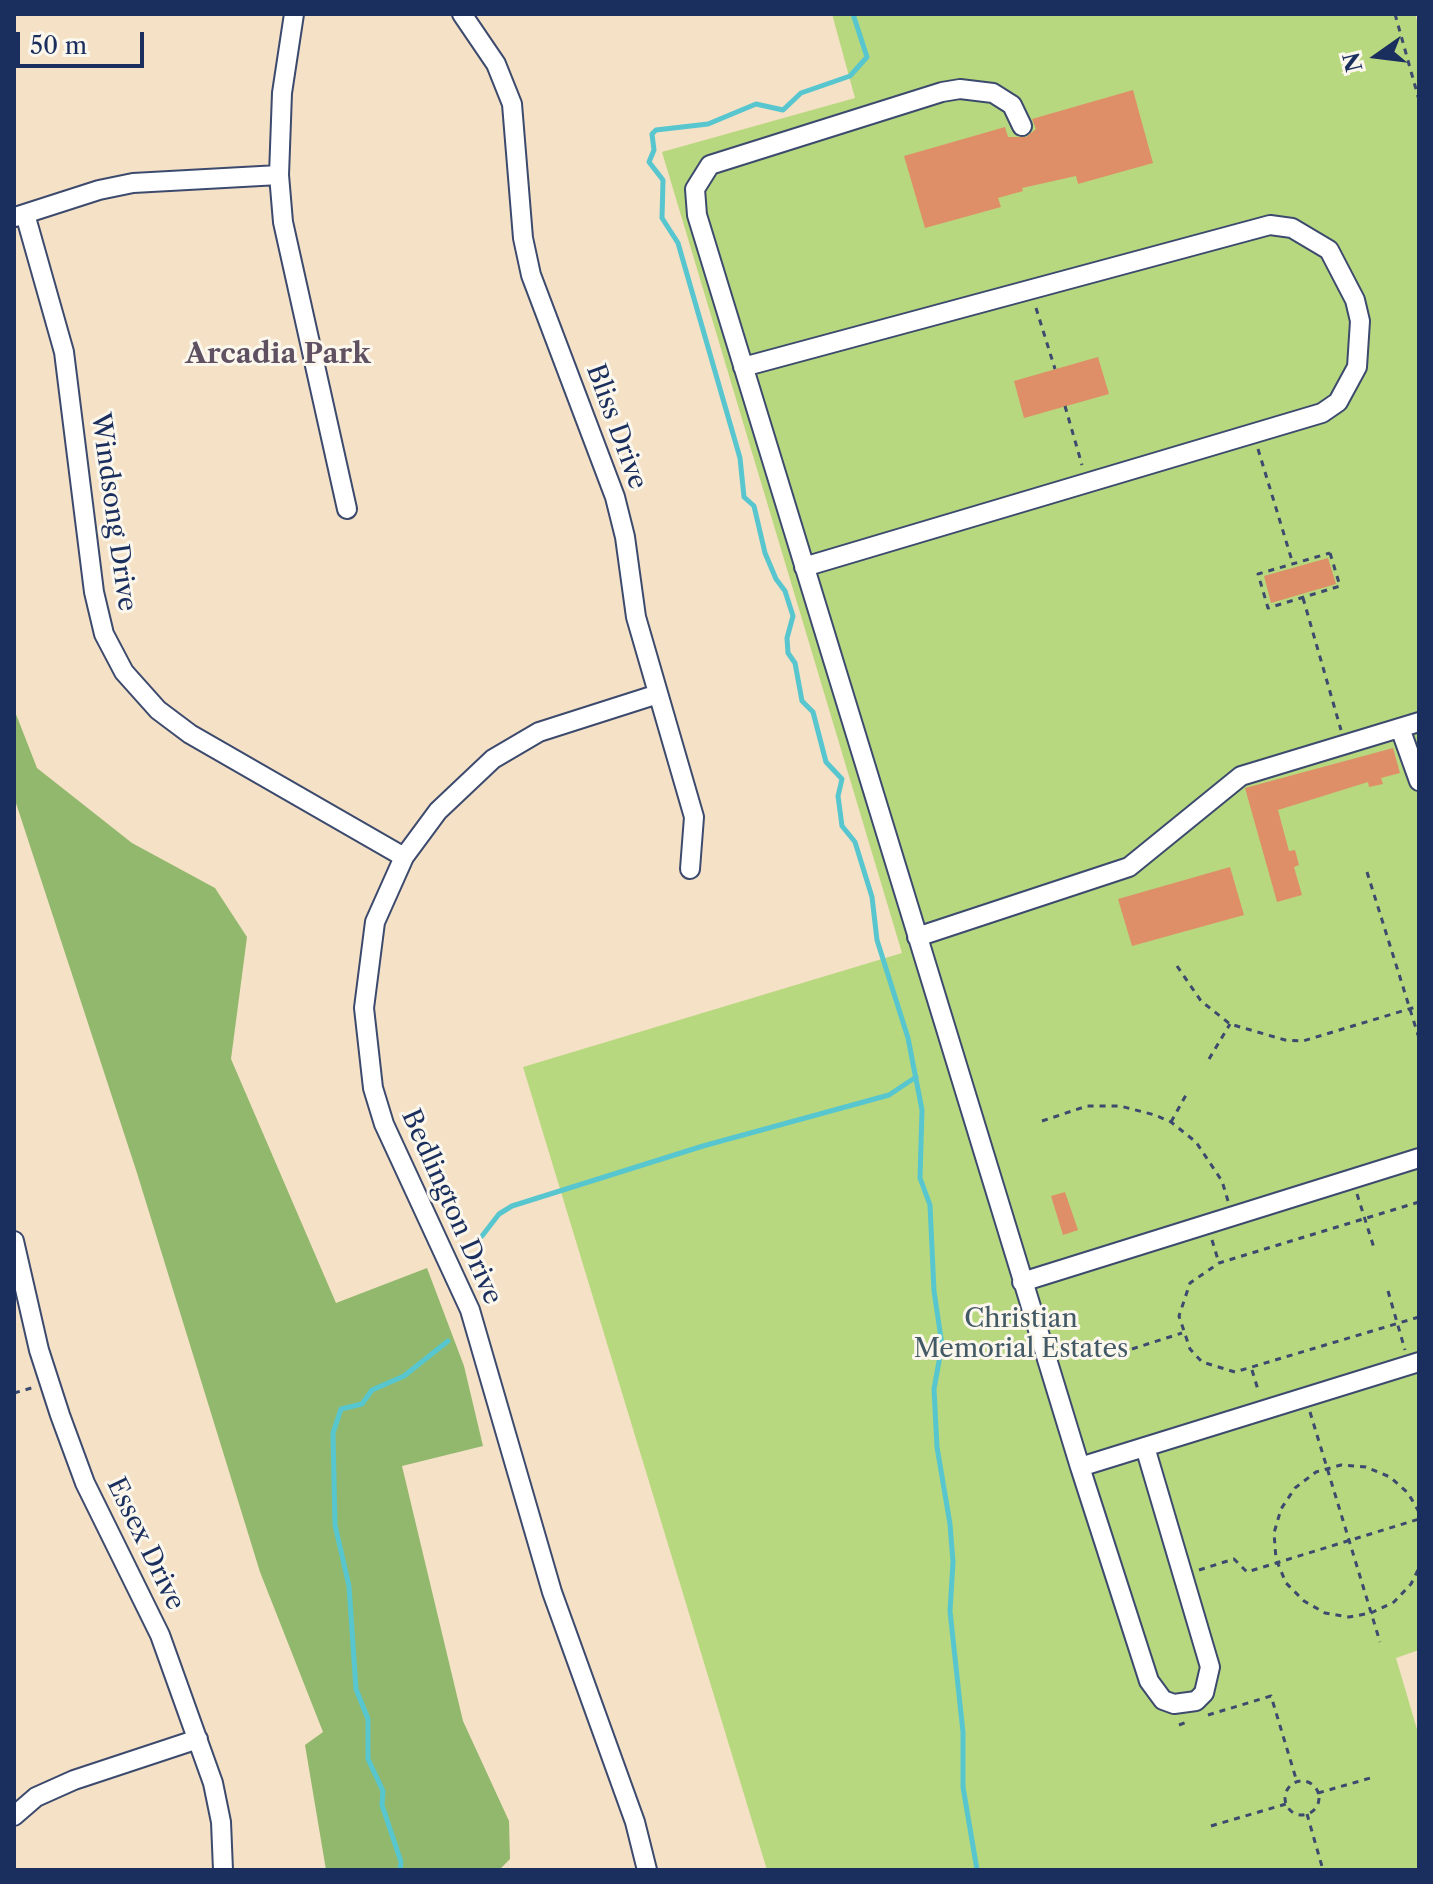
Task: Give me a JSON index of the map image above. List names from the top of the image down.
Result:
{
  "streets": {
    "street": [
      "Bliss Drive",
      "Windsong Drive",
      "Bedlington Drive",
      "Essex Drive"
    ]
  },
  "crossings": [
    ["Bliss Drive", "Bedlington Drive"],
    ["Windsong Drive", "Bedlington Drive"]
  ],
  "districts": ["Arcadia Park"],
  "parks": ["Christian Memorial Estates"],
  "scale_bar": "50 m",
  "north": "left"
}
